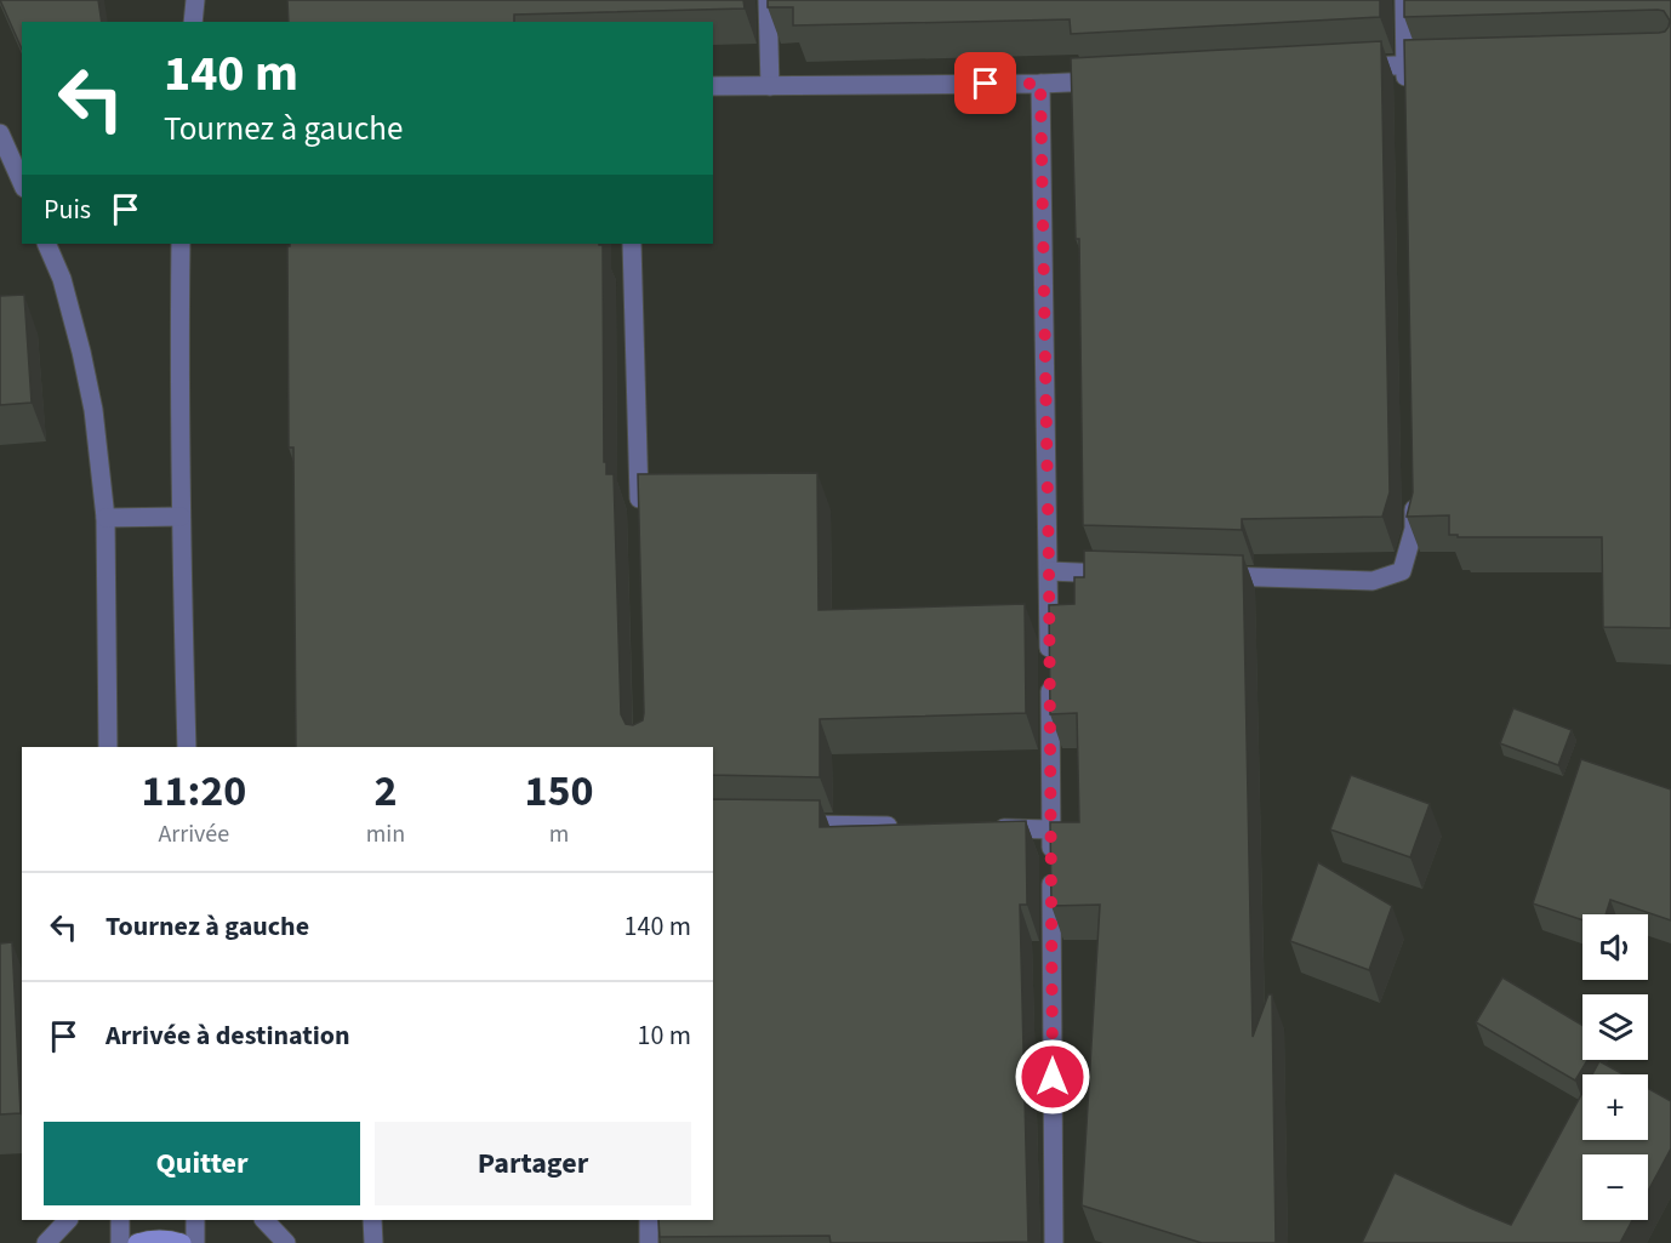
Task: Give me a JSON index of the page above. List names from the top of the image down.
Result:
{
  "page": {
    "turn": ["140 m", "Tournez à gauche"],
    "then": "Puis",
    "eta": [
      "11:20",
      "Arrivée",
      "2",
      "min",
      "150",
      "m"
    ],
    "list": [
      {
        "name": "Tournez à gauche",
        "value": "140 m"
      },
      {
        "name": "Arrivée à destination",
        "value": "10 m"
      }
    ],
    "map_buttons": ["+", "−"],
    "buttons": ["Quitter", "Partager"]
  }
}
